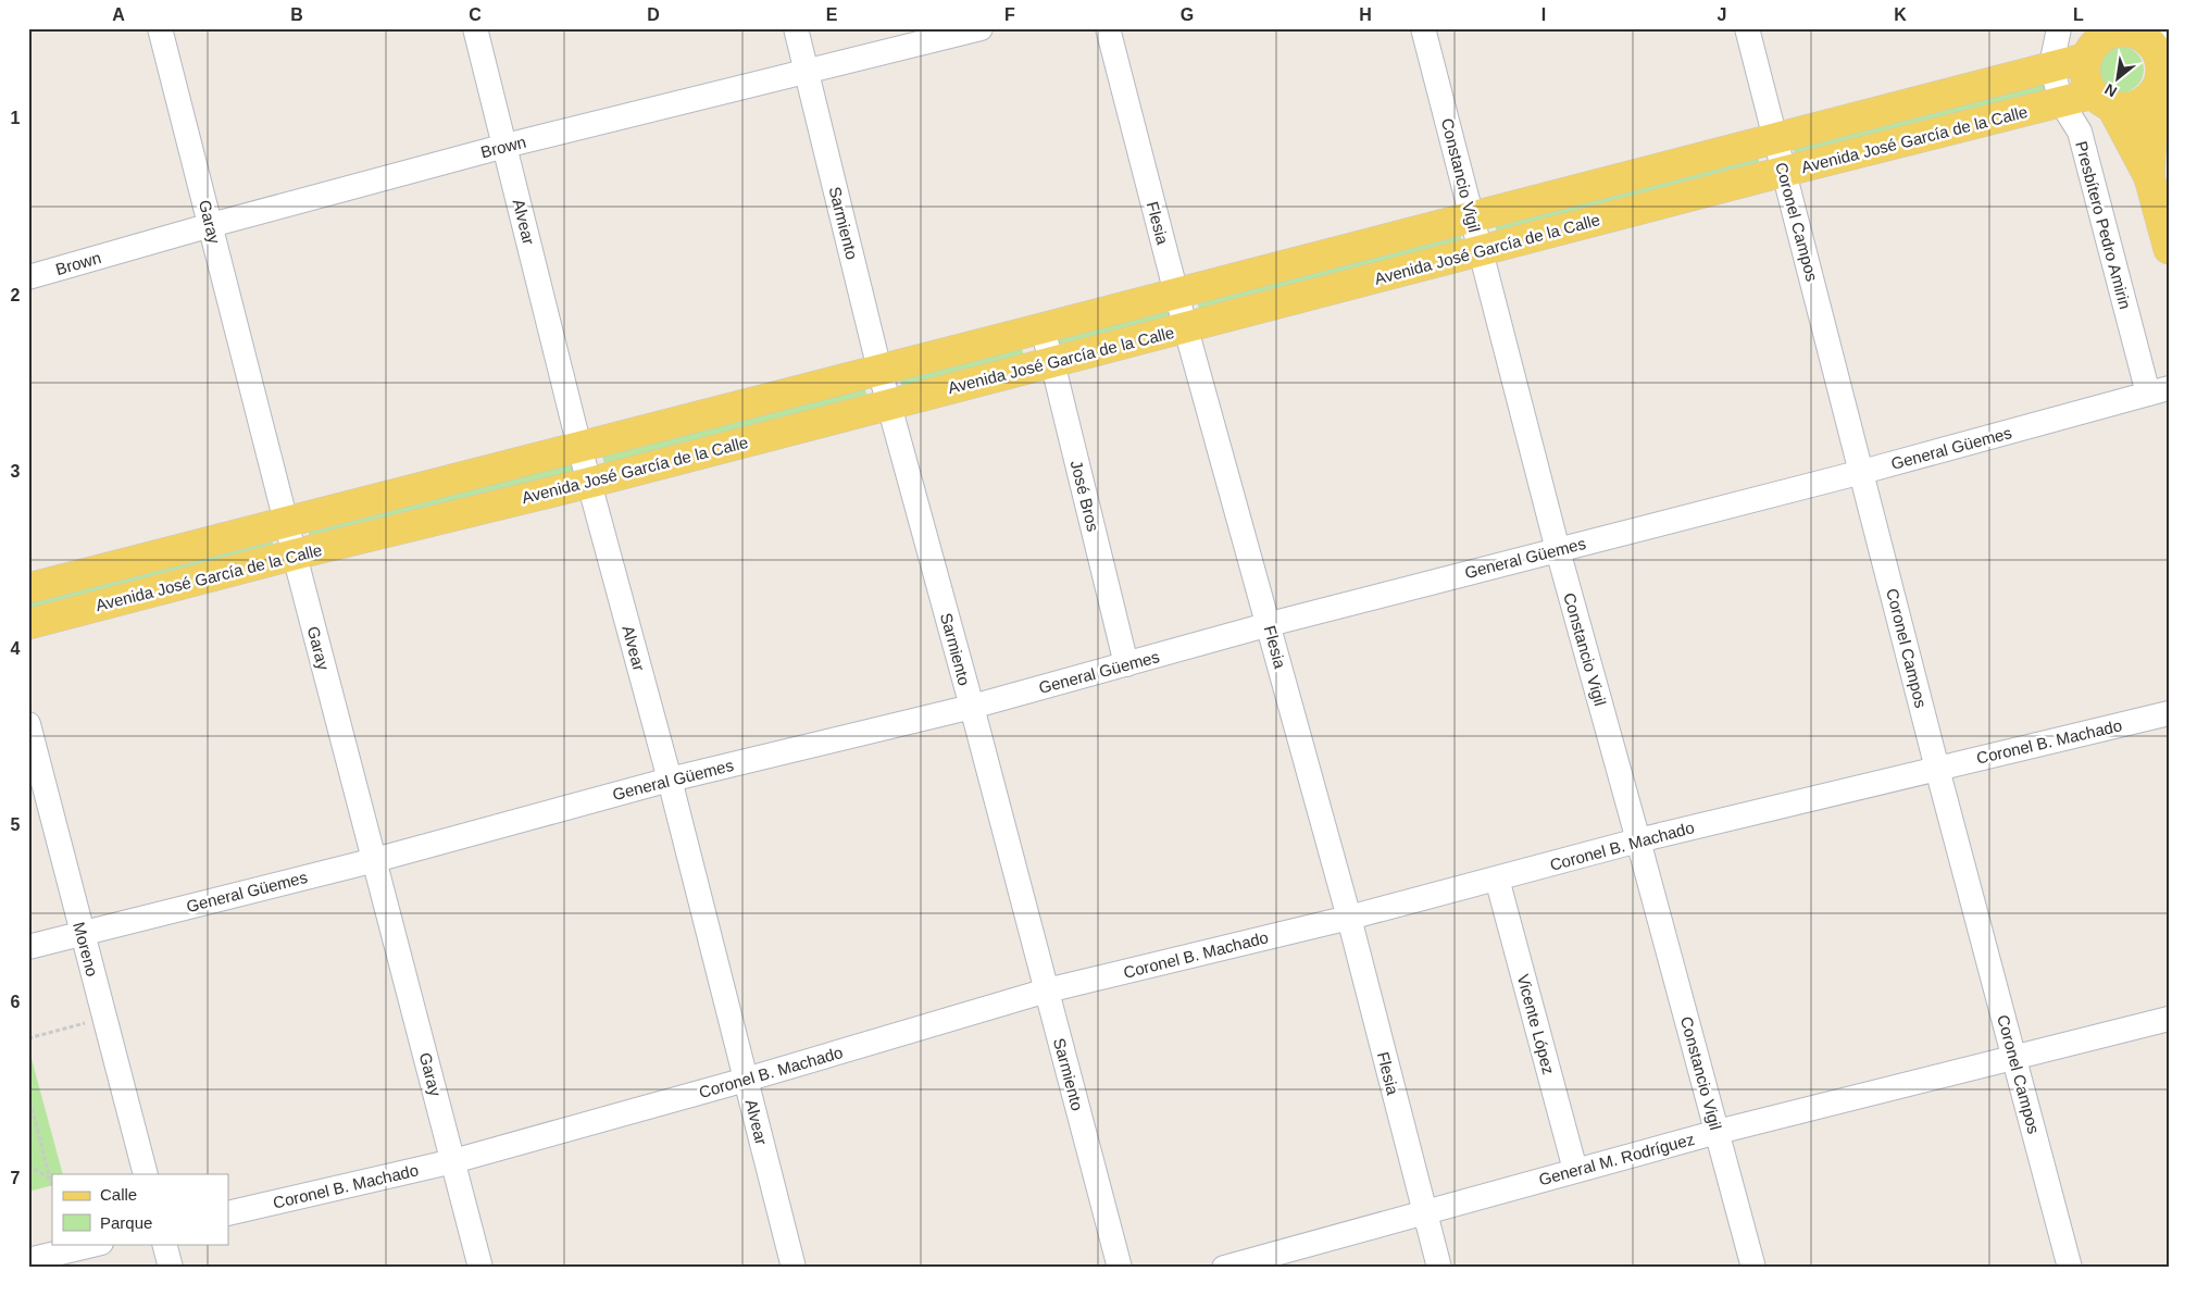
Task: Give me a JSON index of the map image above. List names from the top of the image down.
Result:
{
  "streets": {
    "main road": ["Avenida José García de la Calle"],
    "street": [
      "Brown",
      "Constancio Vigil",
      "Garay",
      "Alvear",
      "Coronel Campos",
      "Sarmiento",
      "Flesia",
      "Presbítero Pedro Amirin",
      "General Güemes",
      "José Bros",
      "Coronel B. Machado",
      "Moreno",
      "Vicente López",
      "General M. Rodríguez"
    ]
  },
  "crossings": [
    ["Avenida José García de la Calle", "Constancio Vigil"],
    ["Avenida José García de la Calle", "Garay"],
    ["Avenida José García de la Calle", "Alvear"],
    ["Avenida José García de la Calle", "Coronel Campos"],
    ["Avenida José García de la Calle", "Sarmiento"],
    ["Avenida José García de la Calle", "Flesia"],
    ["Avenida José García de la Calle", "Presbítero Pedro Amirin"],
    ["Avenida José García de la Calle", "José Bros"],
    ["Brown", "Garay"],
    ["Brown", "Alvear"],
    ["Brown", "Sarmiento"],
    ["Constancio Vigil", "General Güemes"],
    ["Constancio Vigil", "Coronel B. Machado"],
    ["Constancio Vigil", "General M. Rodríguez"],
    ["Garay", "General Güemes"],
    ["Garay", "Coronel B. Machado"],
    ["Alvear", "General Güemes"],
    ["Alvear", "Coronel B. Machado"],
    ["Coronel Campos", "General Güemes"],
    ["Coronel Campos", "Coronel B. Machado"],
    ["Coronel Campos", "General M. Rodríguez"],
    ["Sarmiento", "General Güemes"],
    ["Sarmiento", "Coronel B. Machado"],
    ["Flesia", "General Güemes"],
    ["Flesia", "Coronel B. Machado"],
    ["Flesia", "General M. Rodríguez"],
    ["Presbítero Pedro Amirin", "General Güemes"],
    ["General Güemes", "José Bros"],
    ["General Güemes", "Moreno"],
    ["Coronel B. Machado", "Vicente López"],
    ["Vicente López", "General M. Rodríguez"]
  ],
  "legend": ["Calle", "Parque"],
  "north": "bottom left",
  "grid": {
    "columns": [
      "A",
      "B",
      "C",
      "D",
      "E",
      "F",
      "G",
      "H",
      "I",
      "J",
      "K",
      "L"
    ],
    "rows": [
      "1",
      "2",
      "3",
      "4",
      "5",
      "6",
      "7"
    ]
  }
}
